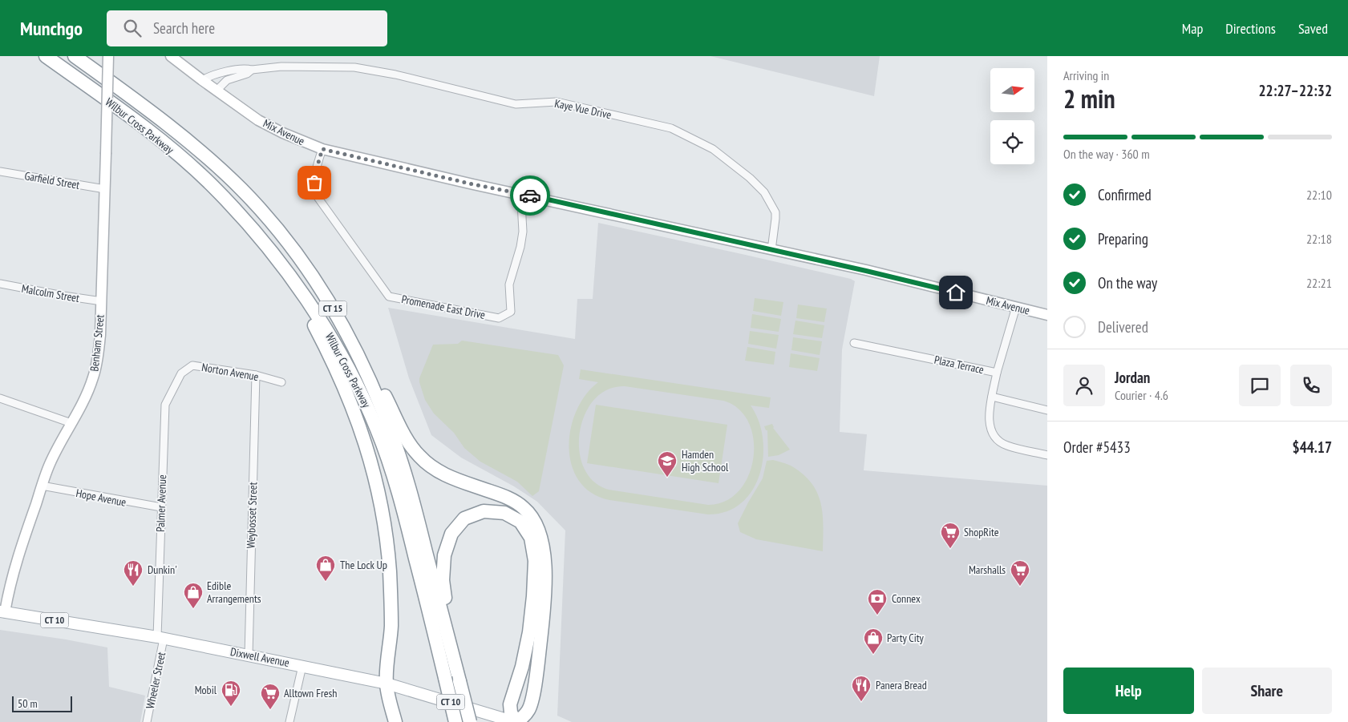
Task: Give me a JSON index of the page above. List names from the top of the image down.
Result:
{
  "streets": {
    "highway": ["Wilbur Cross Parkway", "CT 15"],
    "main road": ["CT 10", "Dixwell Avenue"],
    "street": [
      "Kaye Vue Drive",
      "Mix Avenue",
      "Garfield Street",
      "Malcolm Street",
      "Promenade East Drive",
      "Benham Street",
      "Plaza Terrace",
      "Norton Avenue",
      "Hope Avenue",
      "Palmer Avenue",
      "Weybosset Street",
      "Wheeler Street"
    ]
  },
  "crossings": [
    ["Kaye Vue Drive", "Mix Avenue"],
    ["Mix Avenue", "Promenade East Drive"],
    ["Mix Avenue", "Plaza Terrace"],
    ["Garfield Street", "Benham Street"],
    ["Malcolm Street", "Benham Street"],
    ["Benham Street", "Hope Avenue"],
    ["Benham Street", "Dixwell Avenue"],
    ["Norton Avenue", "Palmer Avenue"],
    ["Norton Avenue", "Weybosset Street"],
    ["Hope Avenue", "Palmer Avenue"],
    ["Palmer Avenue", "Dixwell Avenue"],
    ["Palmer Avenue", "Wheeler Street"],
    ["Weybosset Street", "Dixwell Avenue"],
    ["Dixwell Avenue", "Wheeler Street"]
  ],
  "places": {
    "school or university": ["Hamden High School"],
    "supermarket": ["ShopRite", "Marshalls", "Alltown Fresh"],
    "shop": ["The Lock Up", "Edible Arrangements", "Party City"],
    "restaurant": ["Dunkin'", "Panera Bread"],
    "bank": ["Connex"],
    "fuel station": ["Mobil"]
  },
  "scale_bar": "50 m",
  "north": "right",
  "page": {
    "header": "Munchgo",
    "search": "Search here",
    "nav": ["Map", "Directions", "Saved"],
    "heading": ["2 min", "Arriving in", "22:27–22:32"],
    "panel": [
      "Jordan",
      "Courier · 4.6",
      "Order #5433",
      "$44.17"
    ],
    "bar": "On the way · 360 m",
    "list": [
      ["Confirmed", "22:10"],
      ["Preparing", "22:18"],
      ["On the way", "22:21"],
      "Delivered"
    ],
    "buttons": ["Help", "Share"],
    "scale": "50 m"
  }
}
